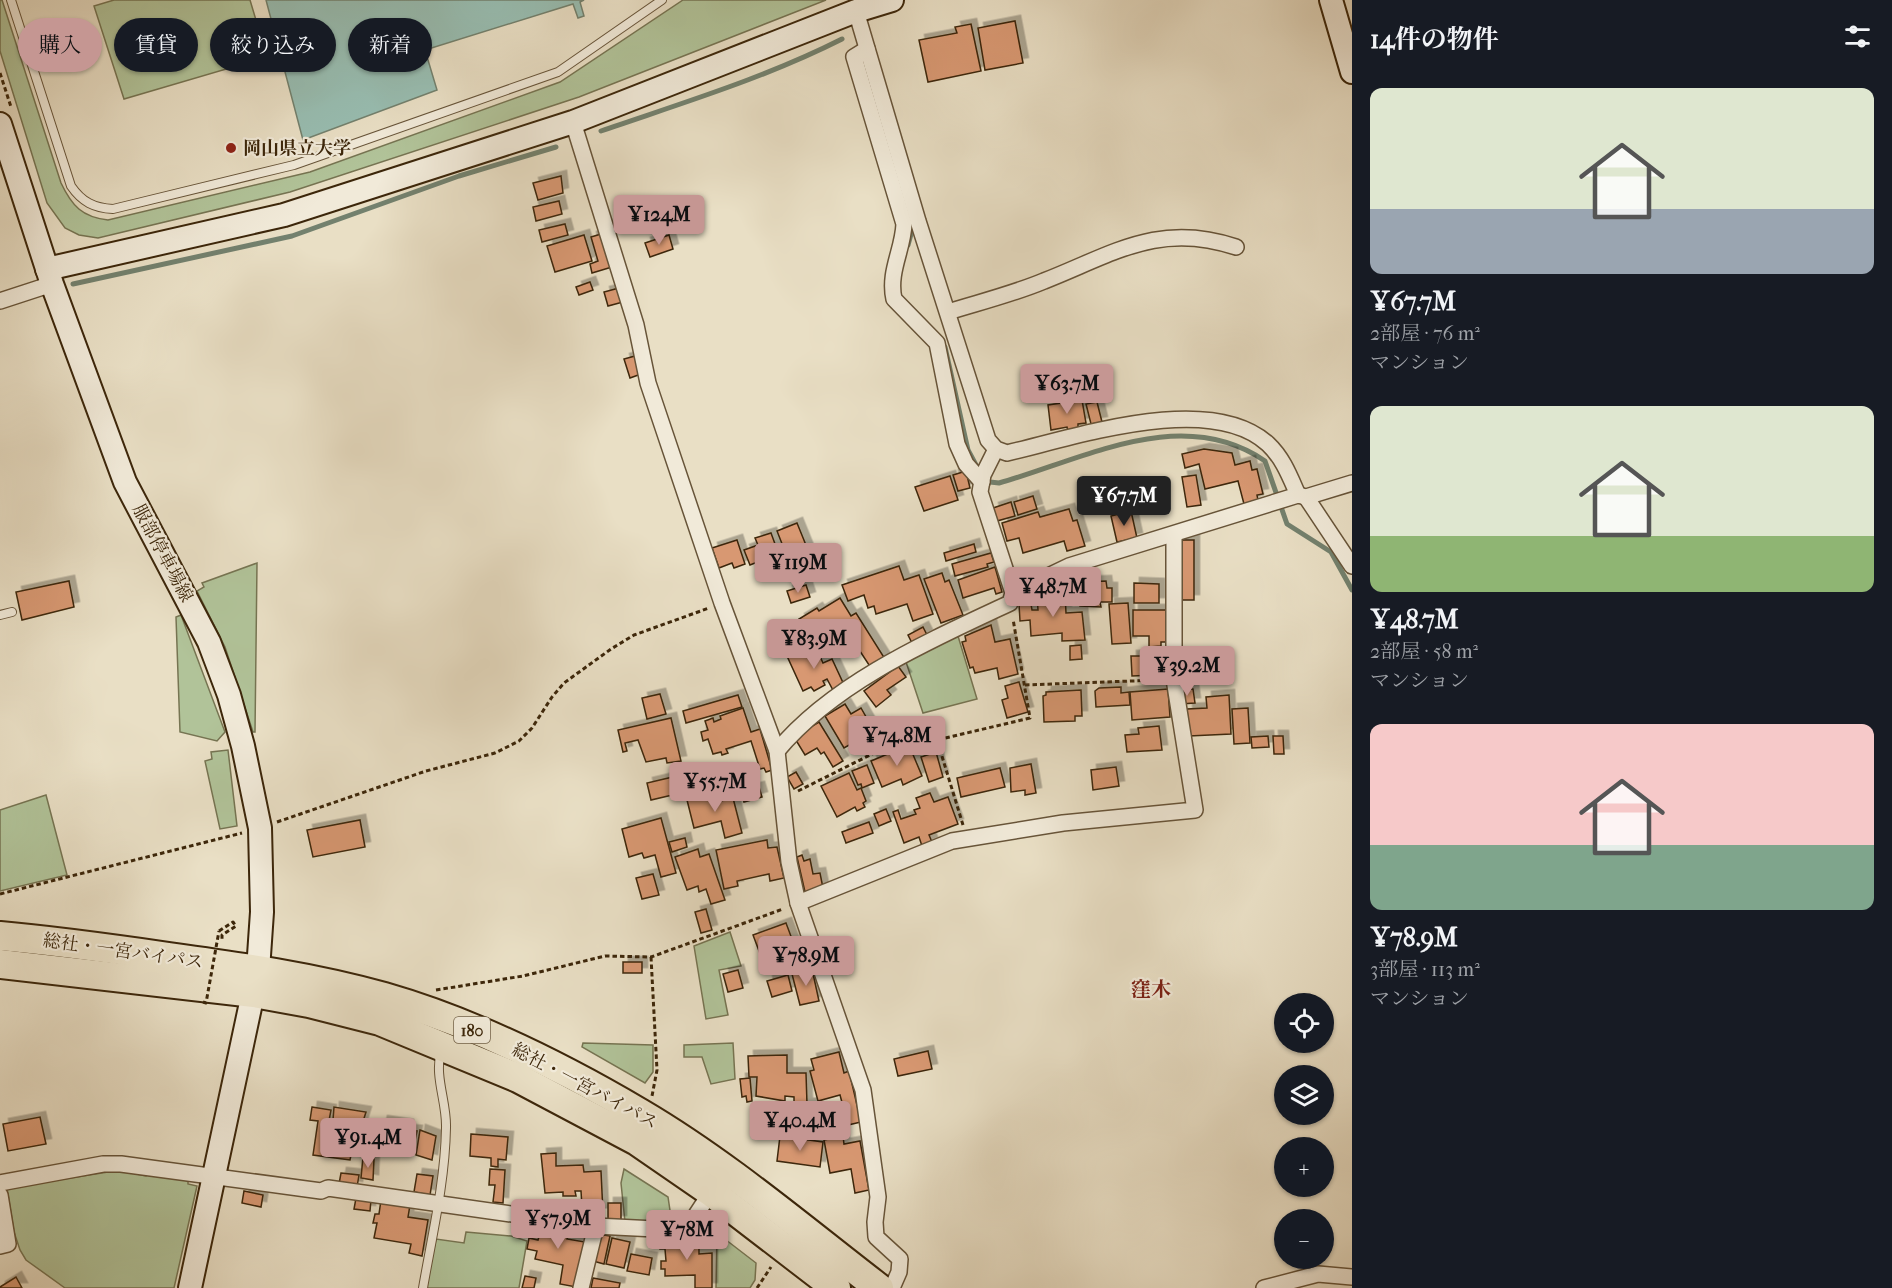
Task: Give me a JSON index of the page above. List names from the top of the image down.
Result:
{
  "streets": {
    "highway": ["総社・一宮バイパス", "180"],
    "street": ["服部停車場線"]
  },
  "crossings": [
    ["服部停車場線", "総社・一宮バイパス"]
  ],
  "districts": ["窪木"],
  "places": ["岡山県立大学"],
  "page": {
    "heading": "14件の物件",
    "chip": [
      "購入",
      "賃貸",
      "絞り込み",
      "新着"
    ],
    "list": [
      {
        "name": "¥67.7M",
        "note": "2部屋 · 76 m² · マンション"
      },
      {
        "name": "¥48.7M",
        "note": "2部屋 · 58 m² · マンション"
      },
      {
        "name": "¥78.9M",
        "note": "3部屋 · 113 m² · マンション"
      }
    ],
    "price": [
      "¥124M",
      "¥63.7M",
      "¥67.7M",
      "¥119M",
      "¥48.7M",
      "¥83.9M",
      "¥39.2M",
      "¥74.8M",
      "¥55.7M",
      "¥78.9M",
      "¥40.4M",
      "¥91.4M",
      "¥57.9M",
      "¥78M"
    ],
    "map_buttons": ["+", "−"]
  }
}
